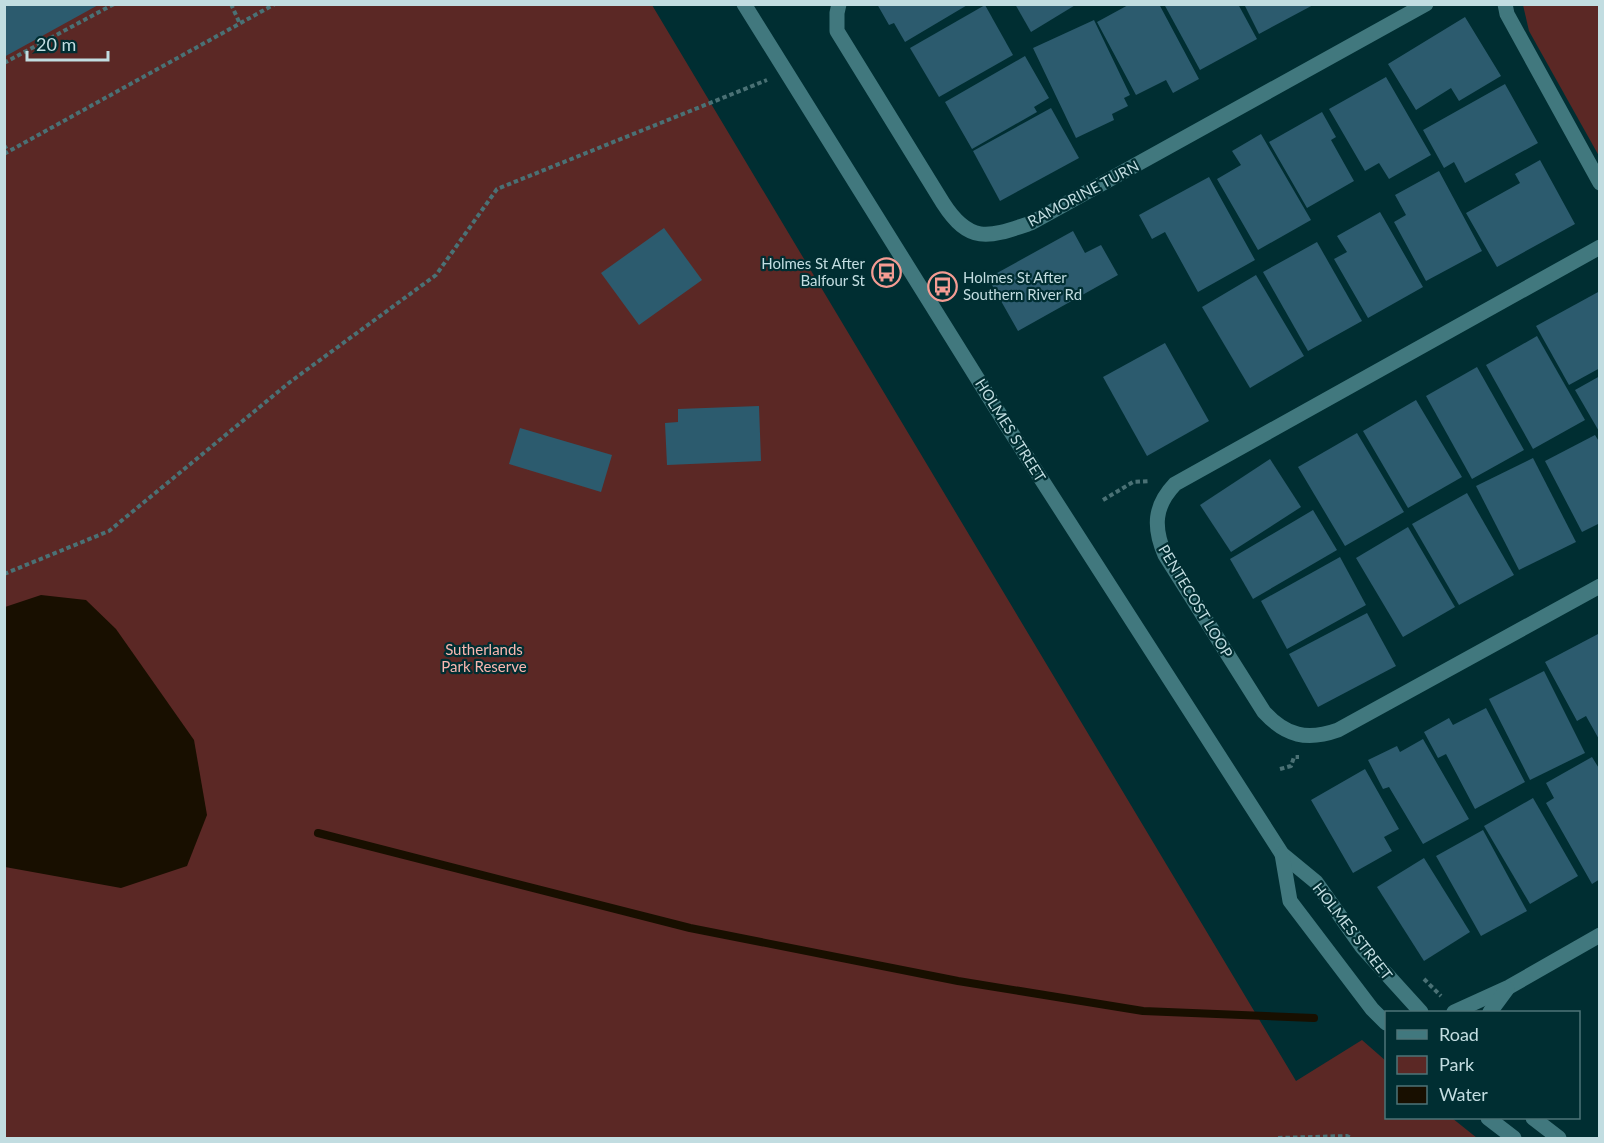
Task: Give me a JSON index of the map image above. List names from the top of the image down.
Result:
{
  "streets": {
    "street": ["RAMORINE TURN", "HOLMES STREET", "PENTECOST LOOP"]
  },
  "parks": ["Sutherlands Park Reserve"],
  "places": {
    "bus stop": ["Holmes St After Balfour St", "Holmes St After Southern River Rd"]
  },
  "legend": ["Road", "Park", "Water"],
  "scale_bar": "20 m"
}
